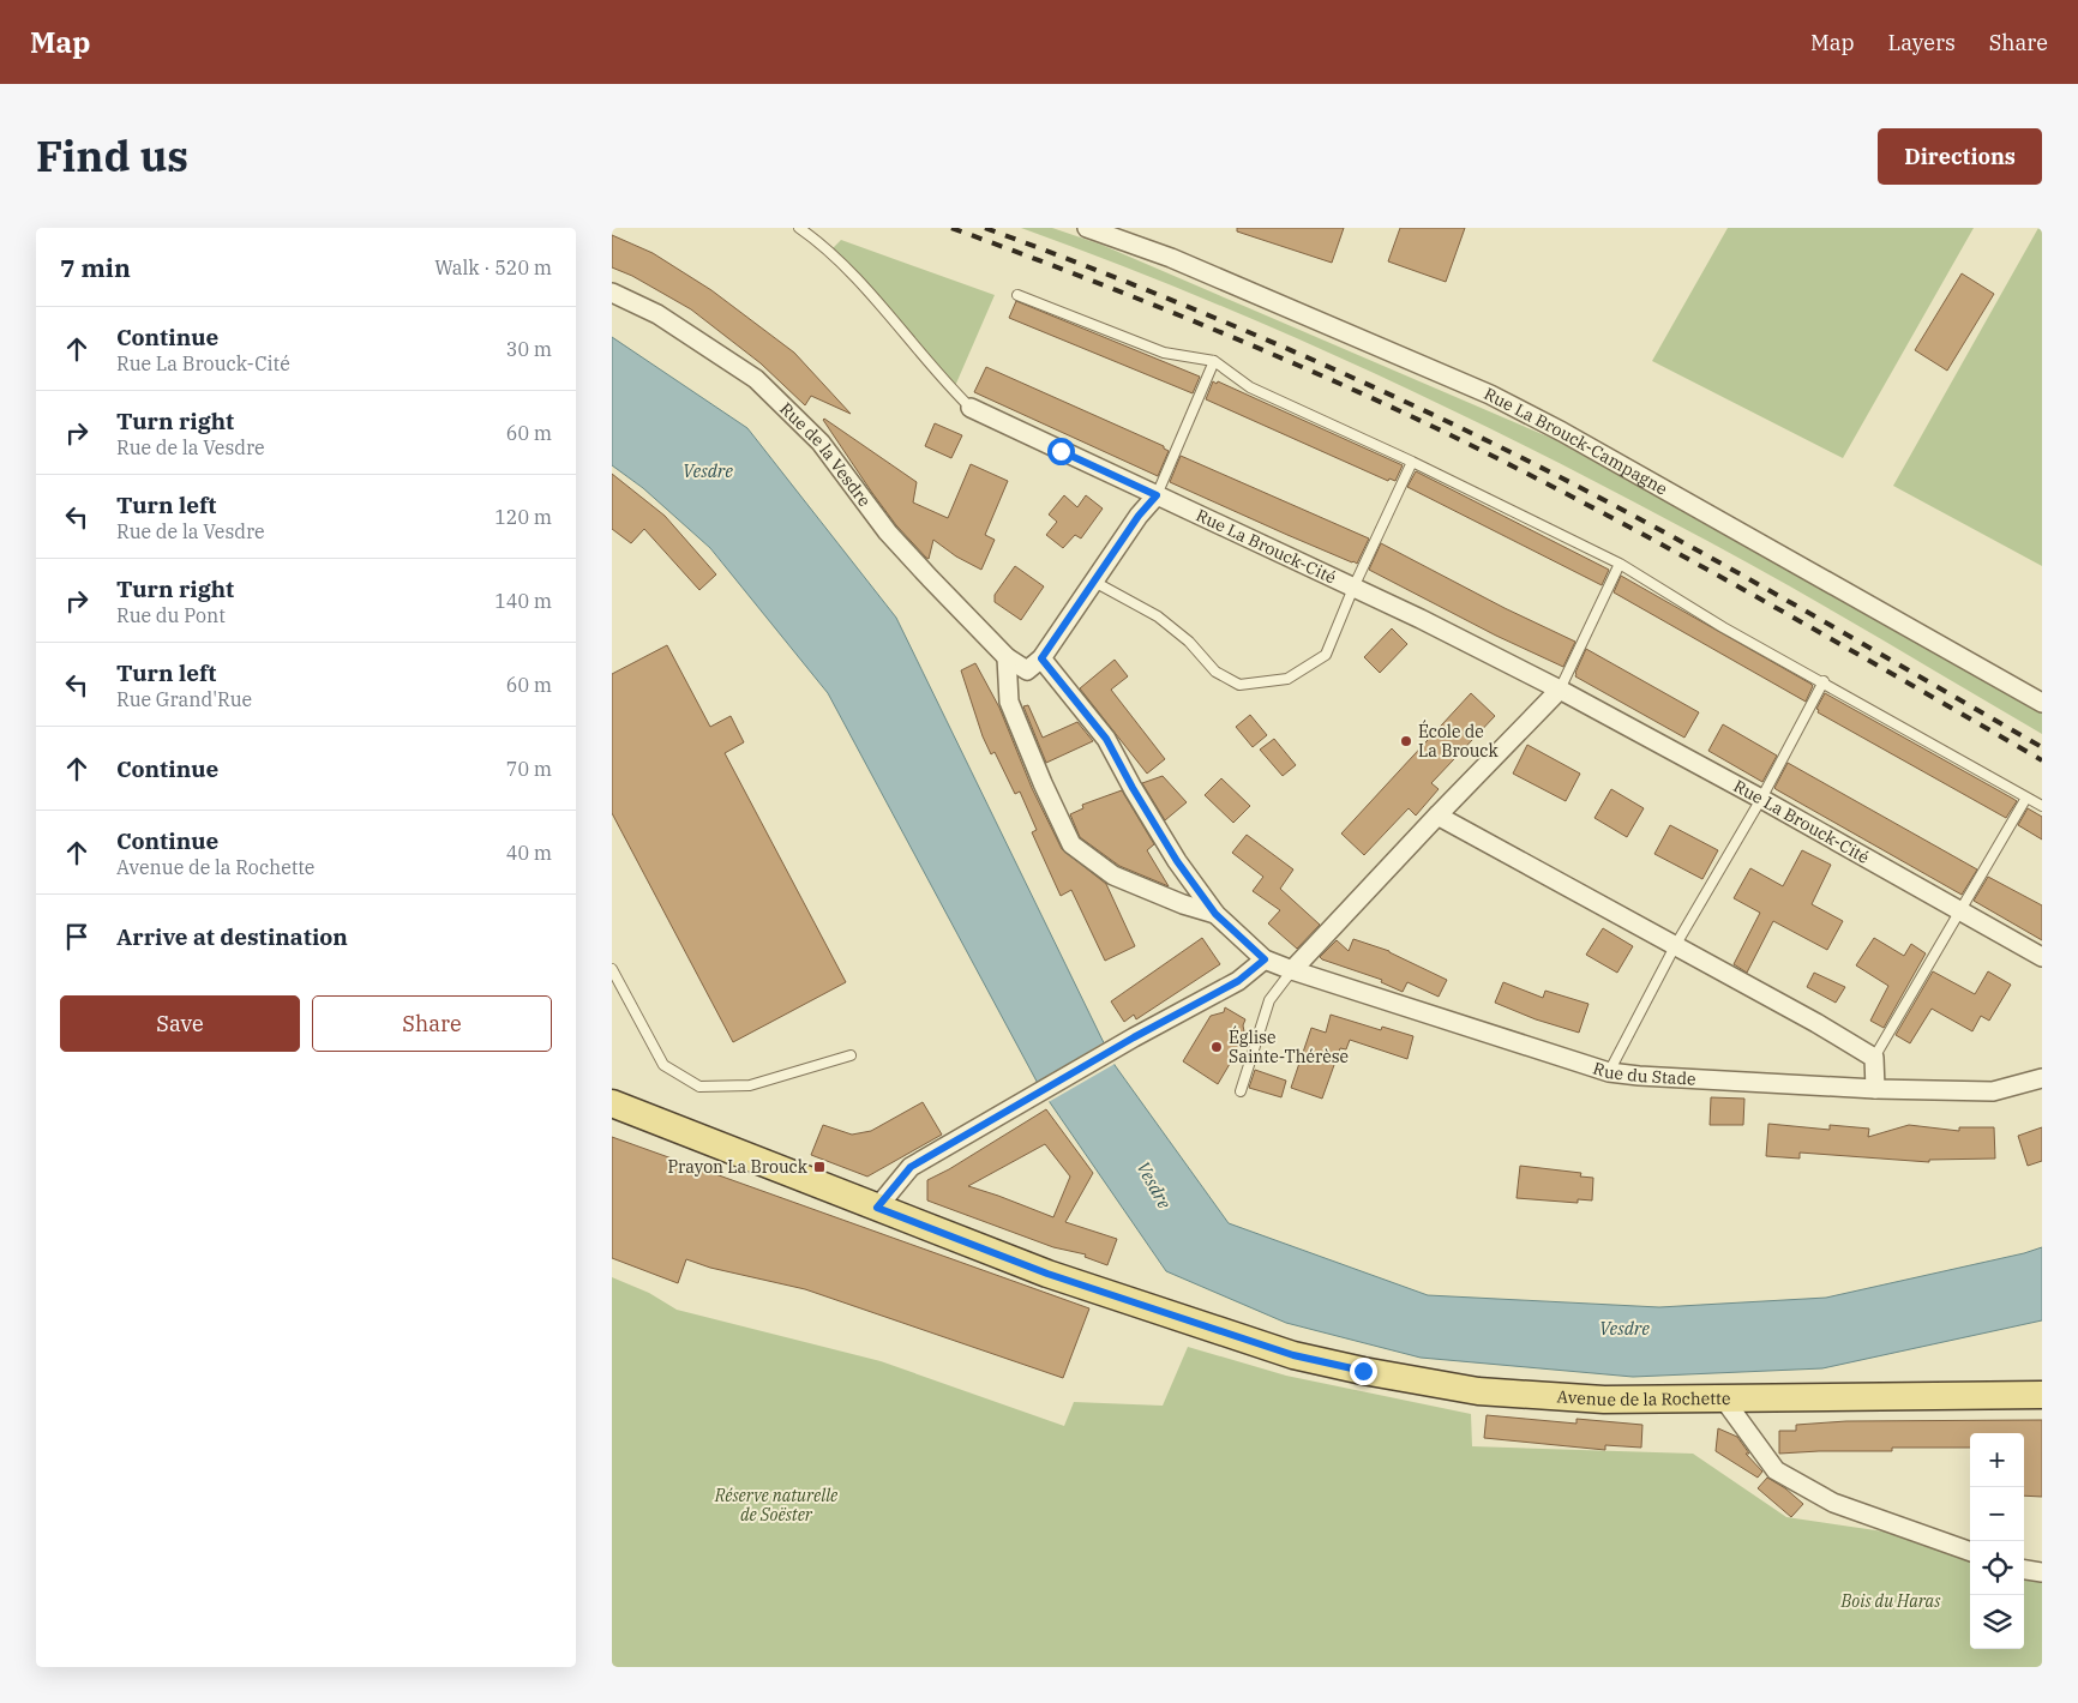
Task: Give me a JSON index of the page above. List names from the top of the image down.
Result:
{
  "streets": {
    "main road": ["Avenue de la Rochette"],
    "street": [
      "Rue La Brouck-Campagne",
      "Rue de la Vesdre",
      "Rue La Brouck-Cité",
      "Rue du Stade"
    ]
  },
  "water": ["Vesdre"],
  "parks": ["Réserve naturelle de Soëster", "Bois du Haras"],
  "places": {
    "other": ["École de La Brouck", "Église Sainte-Thérèse"],
    "transit": ["Prayon La Brouck"]
  },
  "page": {
    "header": "Map",
    "nav": ["Map", "Layers", "Share"],
    "title": "Find us",
    "buttons": [
      "Directions",
      ["Save", "Share"]
    ],
    "heading": ["7 min", "Walk · 520 m"],
    "list": [
      ["Continue", "Rue La Brouck-Cité", "30 m"],
      ["Turn right", "Rue de la Vesdre", "60 m"],
      ["Turn left", "Rue de la Vesdre", "120 m"],
      ["Turn right", "Rue du Pont", "140 m"],
      ["Turn left", "Rue Grand'Rue", "60 m"],
      ["Continue", "70 m"],
      ["Continue", "Avenue de la Rochette", "40 m"],
      "Arrive at destination"
    ],
    "map_buttons": ["+", "−"]
  }
}
